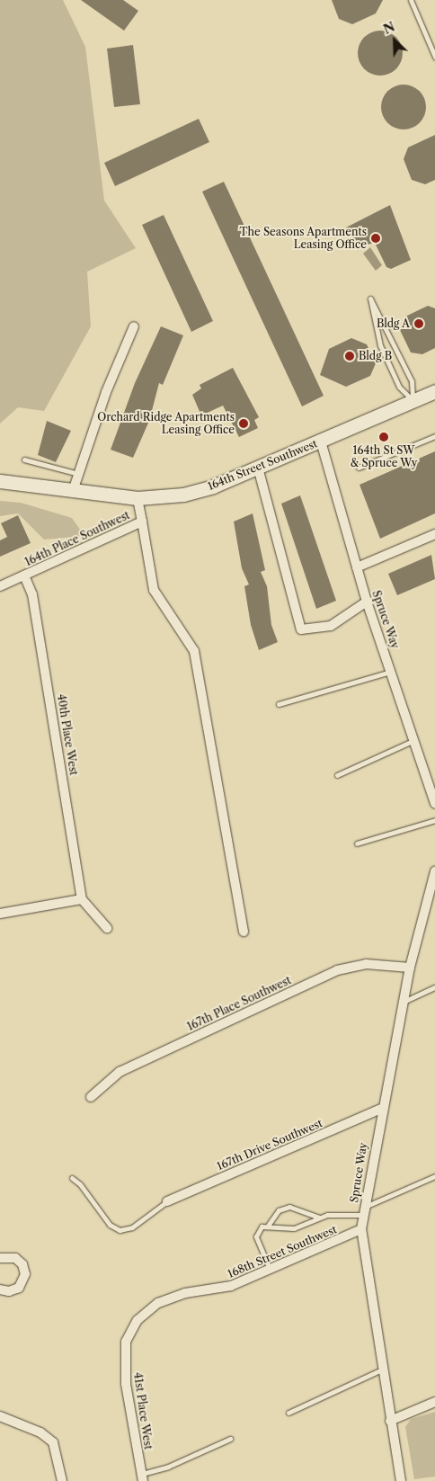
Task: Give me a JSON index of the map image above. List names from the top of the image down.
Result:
{
  "streets": {
    "main road": ["164th Street Southwest"],
    "street": [
      "164th Place Southwest",
      "Spruce Way",
      "40th Place West",
      "167th Place Southwest",
      "167th Drive Southwest",
      "168th Street Southwest",
      "41st Place West"
    ]
  },
  "crossings": [
    ["164th Street Southwest", "164th Place Southwest"],
    ["164th Street Southwest", "Spruce Way"],
    ["164th Place Southwest", "40th Place West"],
    ["Spruce Way", "167th Place Southwest"],
    ["Spruce Way", "167th Drive Southwest"],
    ["Spruce Way", "168th Street Southwest"],
    ["168th Street Southwest", "41st Place West"]
  ],
  "places": [
    "The Seasons Apartments Leasing Office",
    "Bldg A",
    "Bldg B",
    "Orchard Ridge Apartments Leasing Office",
    "164th St SW & Spruce Wy"
  ],
  "north": "top left"
}
